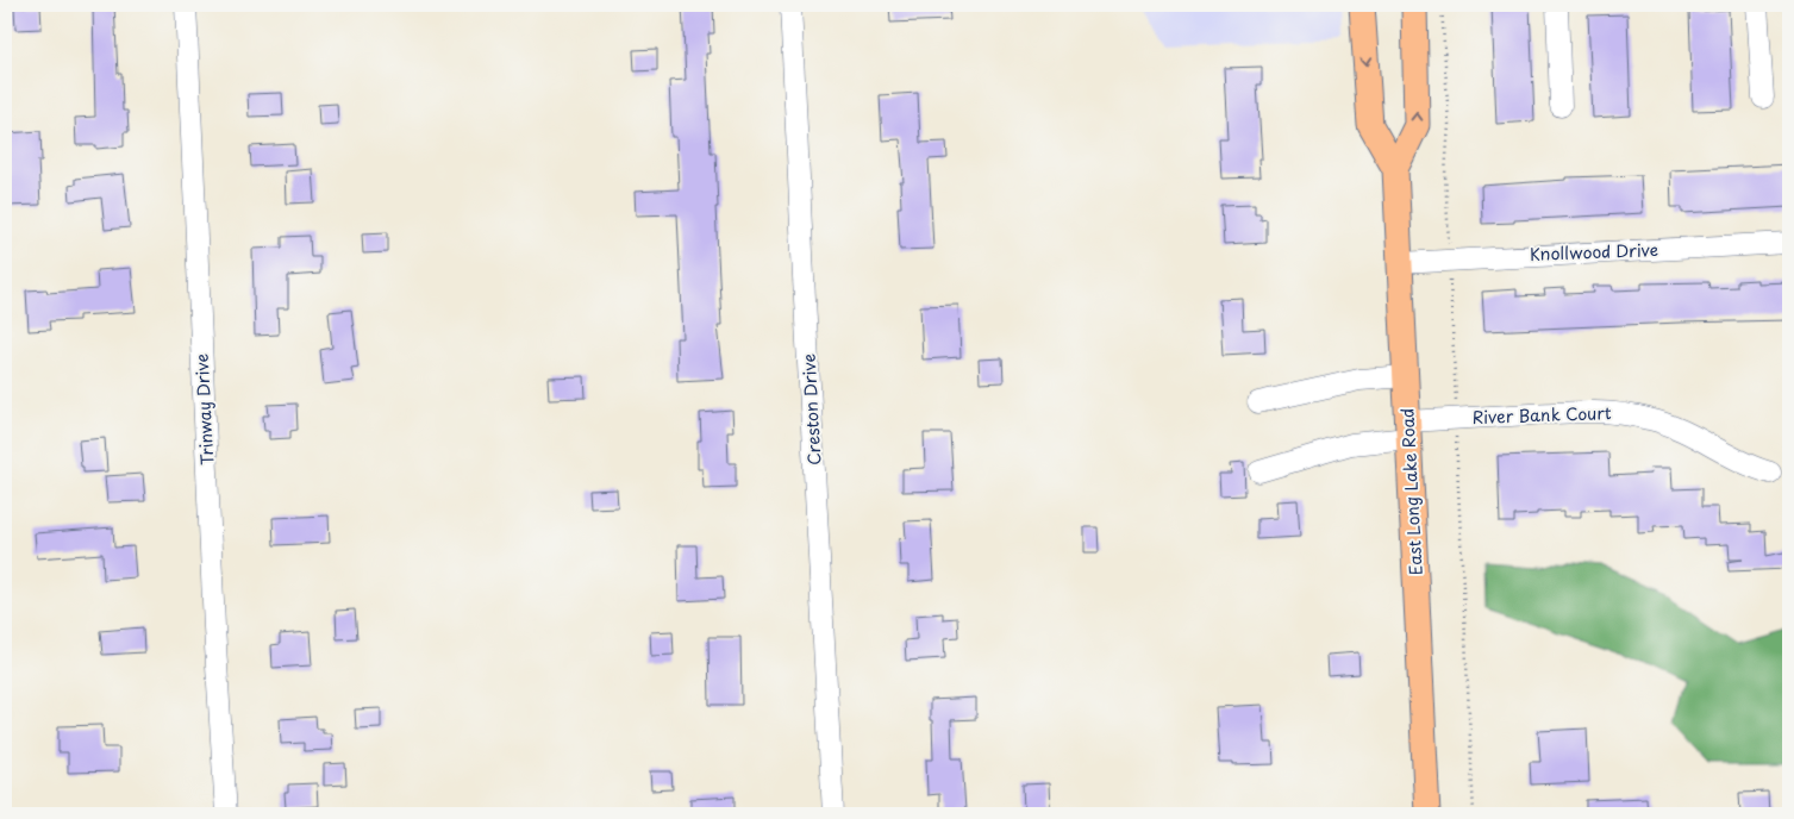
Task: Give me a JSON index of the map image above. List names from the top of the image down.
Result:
{
  "streets": {
    "main road": ["East Long Lake Road"],
    "street": [
      "Knollwood Drive",
      "Trinway Drive",
      "Creston Drive",
      "River Bank Court"
    ]
  },
  "crossings": [
    ["Knollwood Drive", "East Long Lake Road"],
    ["River Bank Court", "East Long Lake Road"]
  ]
}
